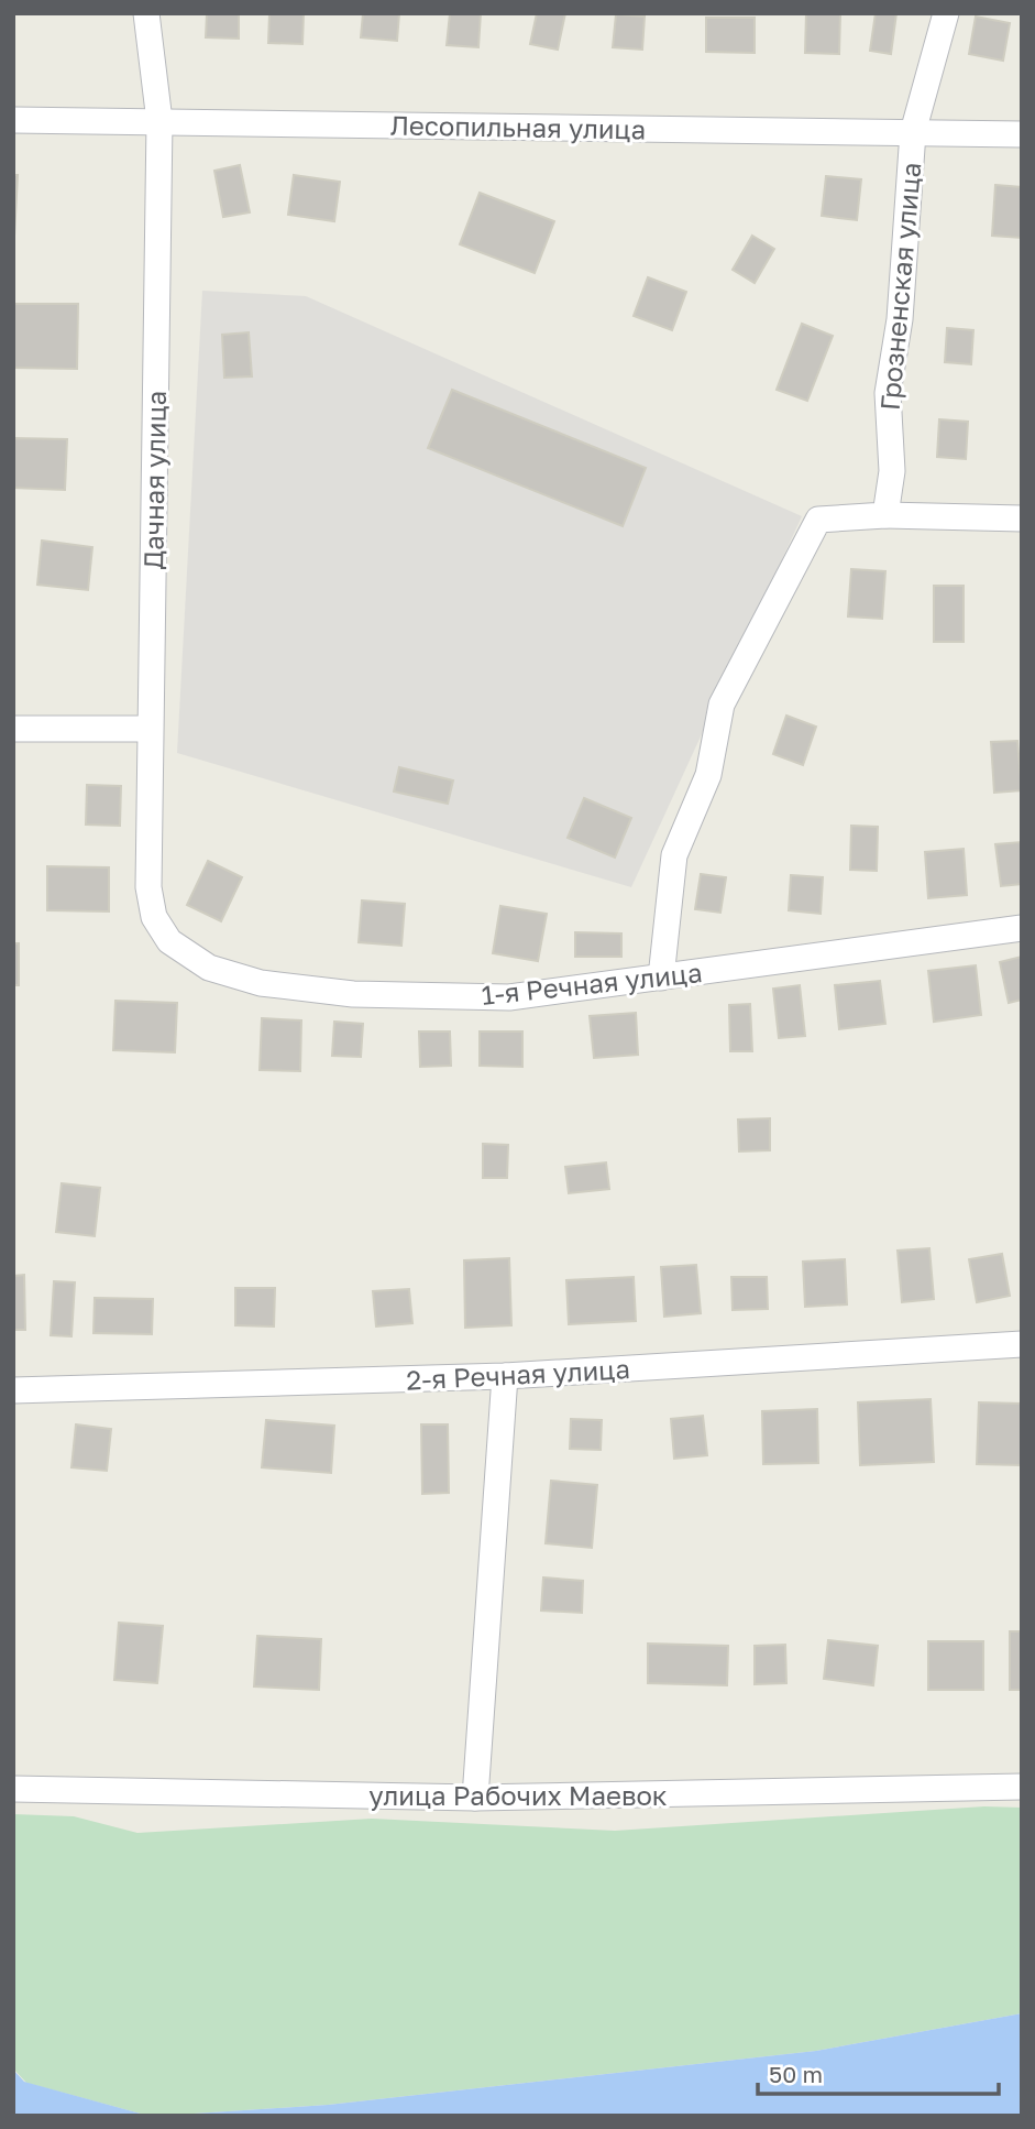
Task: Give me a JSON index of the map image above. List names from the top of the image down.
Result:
{
  "streets": {
    "street": [
      "Лесопильная улица",
      "Грозненская улица",
      "Дачная улица",
      "1-я Речная улица",
      "2-я Речная улица",
      "улица Рабочих Маевок"
    ]
  },
  "crossings": [
    ["Лесопильная улица", "Грозненская улица"],
    ["Лесопильная улица", "Дачная улица"],
    ["Дачная улица", "1-я Речная улица"]
  ],
  "scale_bar": "50 m"
}
